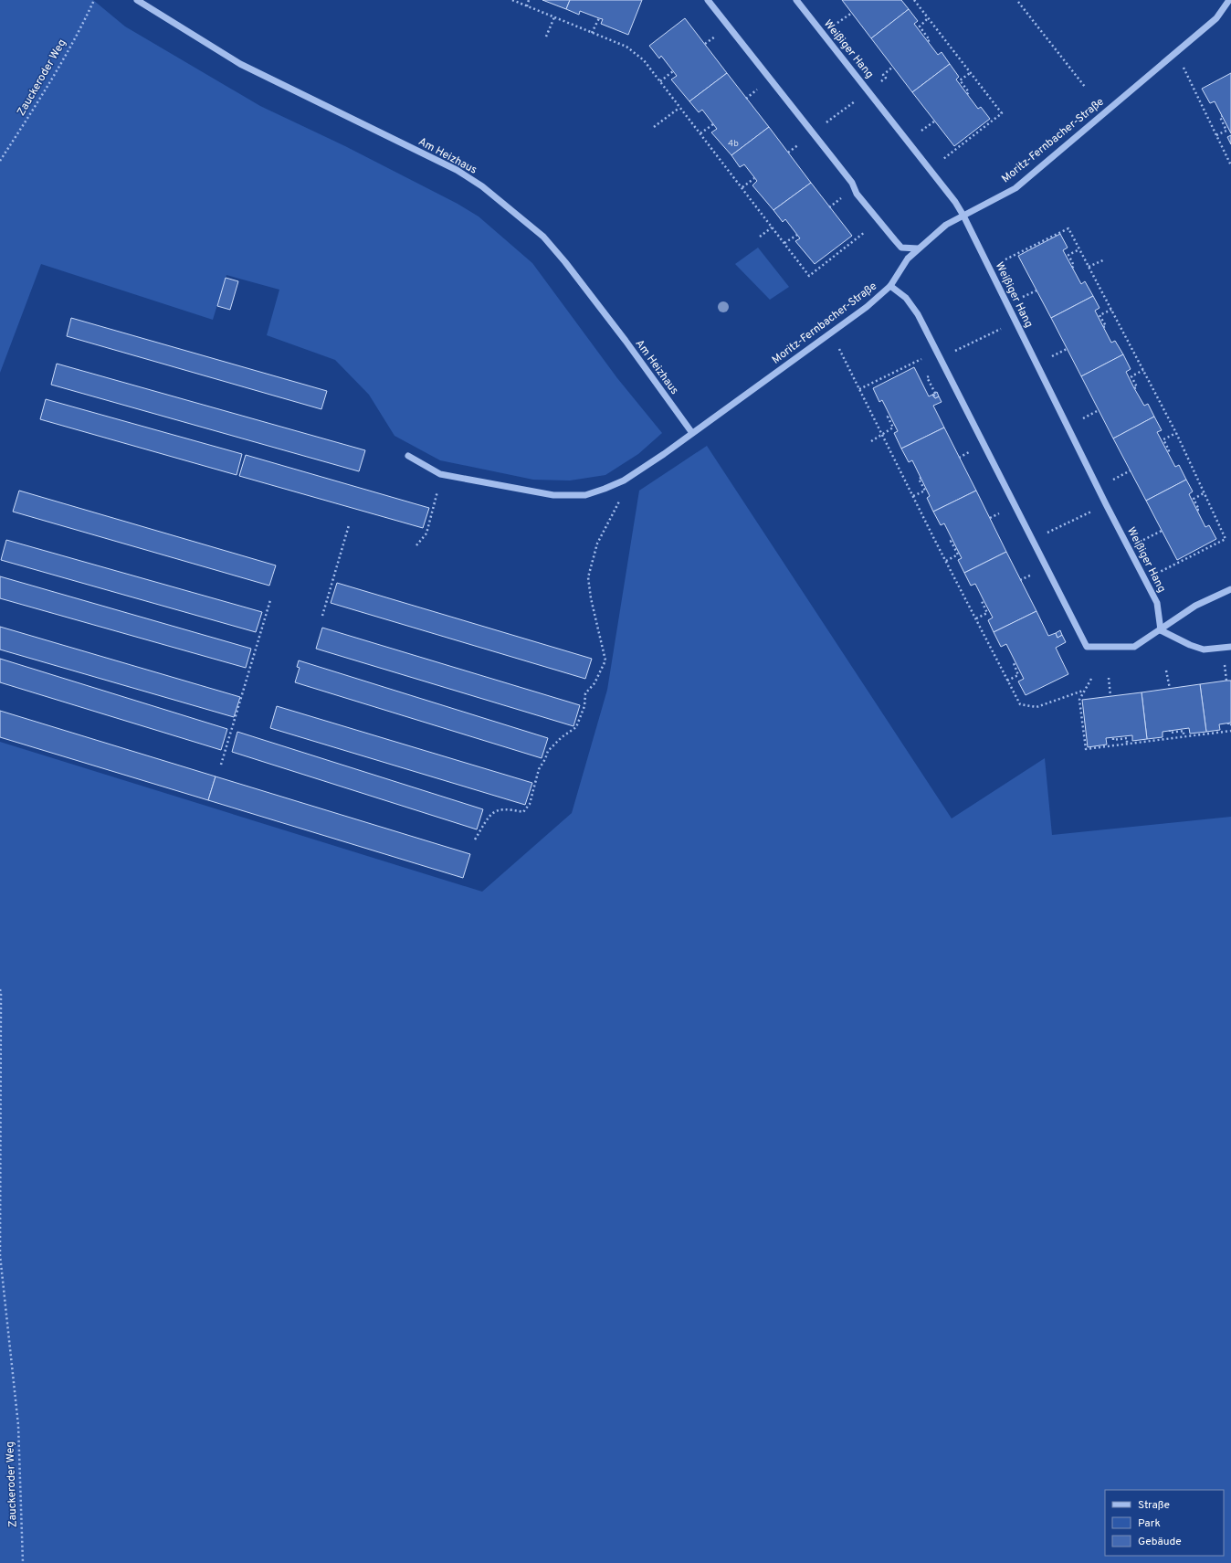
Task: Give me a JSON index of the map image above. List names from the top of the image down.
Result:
{
  "streets": {
    "street": ["Weißiger Hang", "Moritz-Fernbacher-Straße", "Am Heizhaus"],
    "path": ["Zauckeroder Weg"]
  },
  "crossings": [
    ["Weißiger Hang", "Moritz-Fernbacher-Straße"],
    ["Moritz-Fernbacher-Straße", "Am Heizhaus"]
  ],
  "house_numbers": ["4b"],
  "legend": ["Straße", "Park", "Gebäude"]
}
